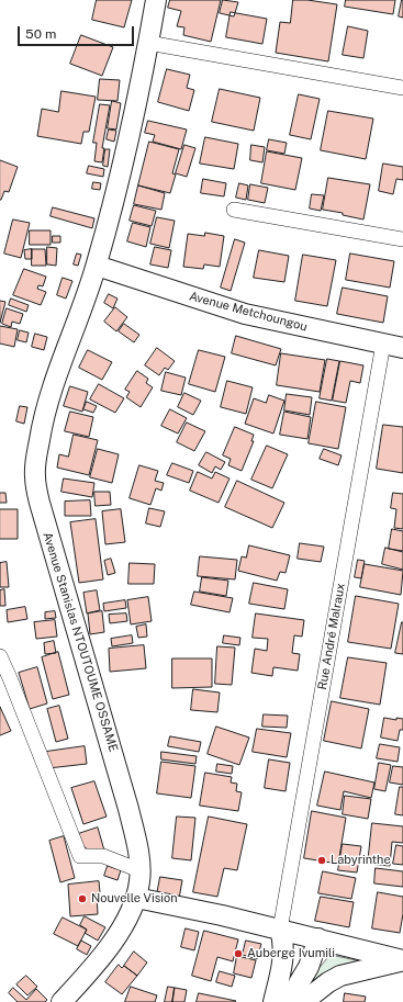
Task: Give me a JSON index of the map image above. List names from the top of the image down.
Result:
{
  "streets": {
    "street": ["Avenue Metchoungou", "Rue André Malraux", "Avenue Stanislas NTOUTOUME OSSAME"]
  },
  "crossings": [
    ["Avenue Metchoungou", "Rue André Malraux"],
    ["Avenue Metchoungou", "Avenue Stanislas NTOUTOUME OSSAME"]
  ],
  "places": ["Labyrinthe", "Nouvelle Vision", "Auberge Ivumili"],
  "scale_bar": "50 m"
}
